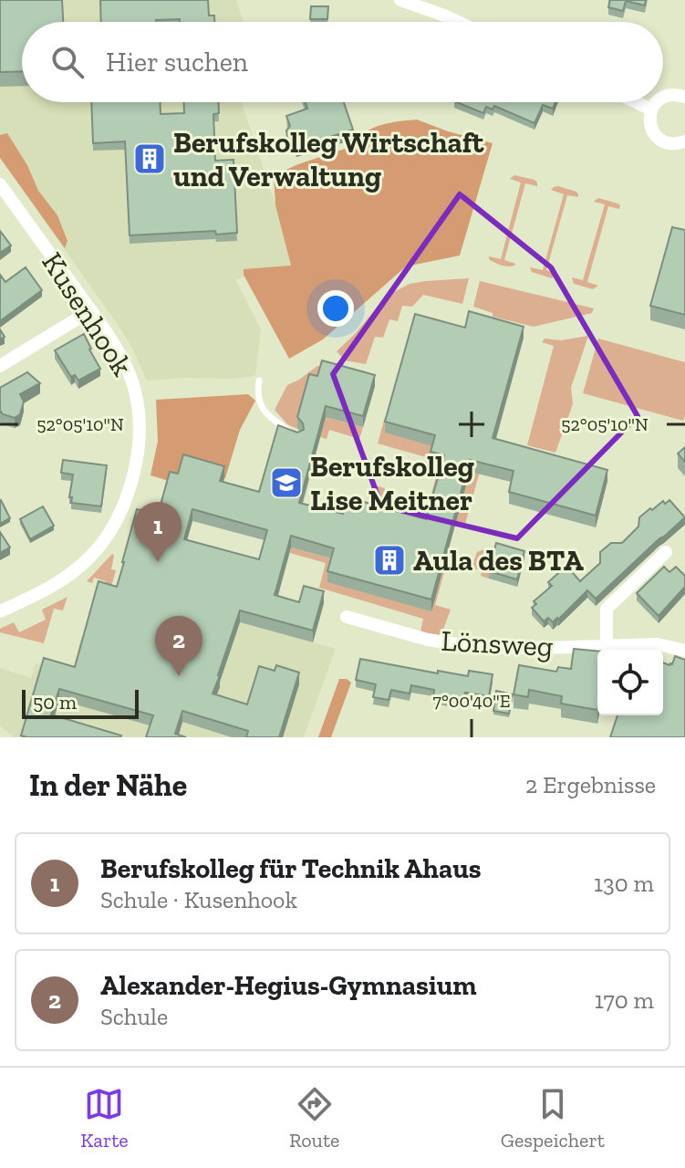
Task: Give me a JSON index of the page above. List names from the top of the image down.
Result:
{
  "streets": {
    "street": ["Kusenhook", "Lönsweg"]
  },
  "places": {
    "building": ["Berufskolleg Wirtschaft und Verwaltung", "Aula des BTA"],
    "school or university": ["Berufskolleg Lise Meitner"]
  },
  "scale_bar": "50 m",
  "page": {
    "search": "Hier suchen",
    "pins": ["1", "2"],
    "scale": "50 m",
    "heading": ["In der Nähe", "2 Ergebnisse"],
    "list": [
      {
        "mark": "1",
        "name": "Berufskolleg für Technik Ahaus",
        "note": "Schule · Kusenhook",
        "value": "130 m"
      },
      {
        "mark": "2",
        "name": "Alexander-Hegius-Gymnasium",
        "note": "Schule",
        "value": "170 m"
      }
    ],
    "nav": ["Karte", "Route", "Gespeichert"]
  },
  "coordinates": ["52°05'10\"N", "7°00'40\"E"]
}
